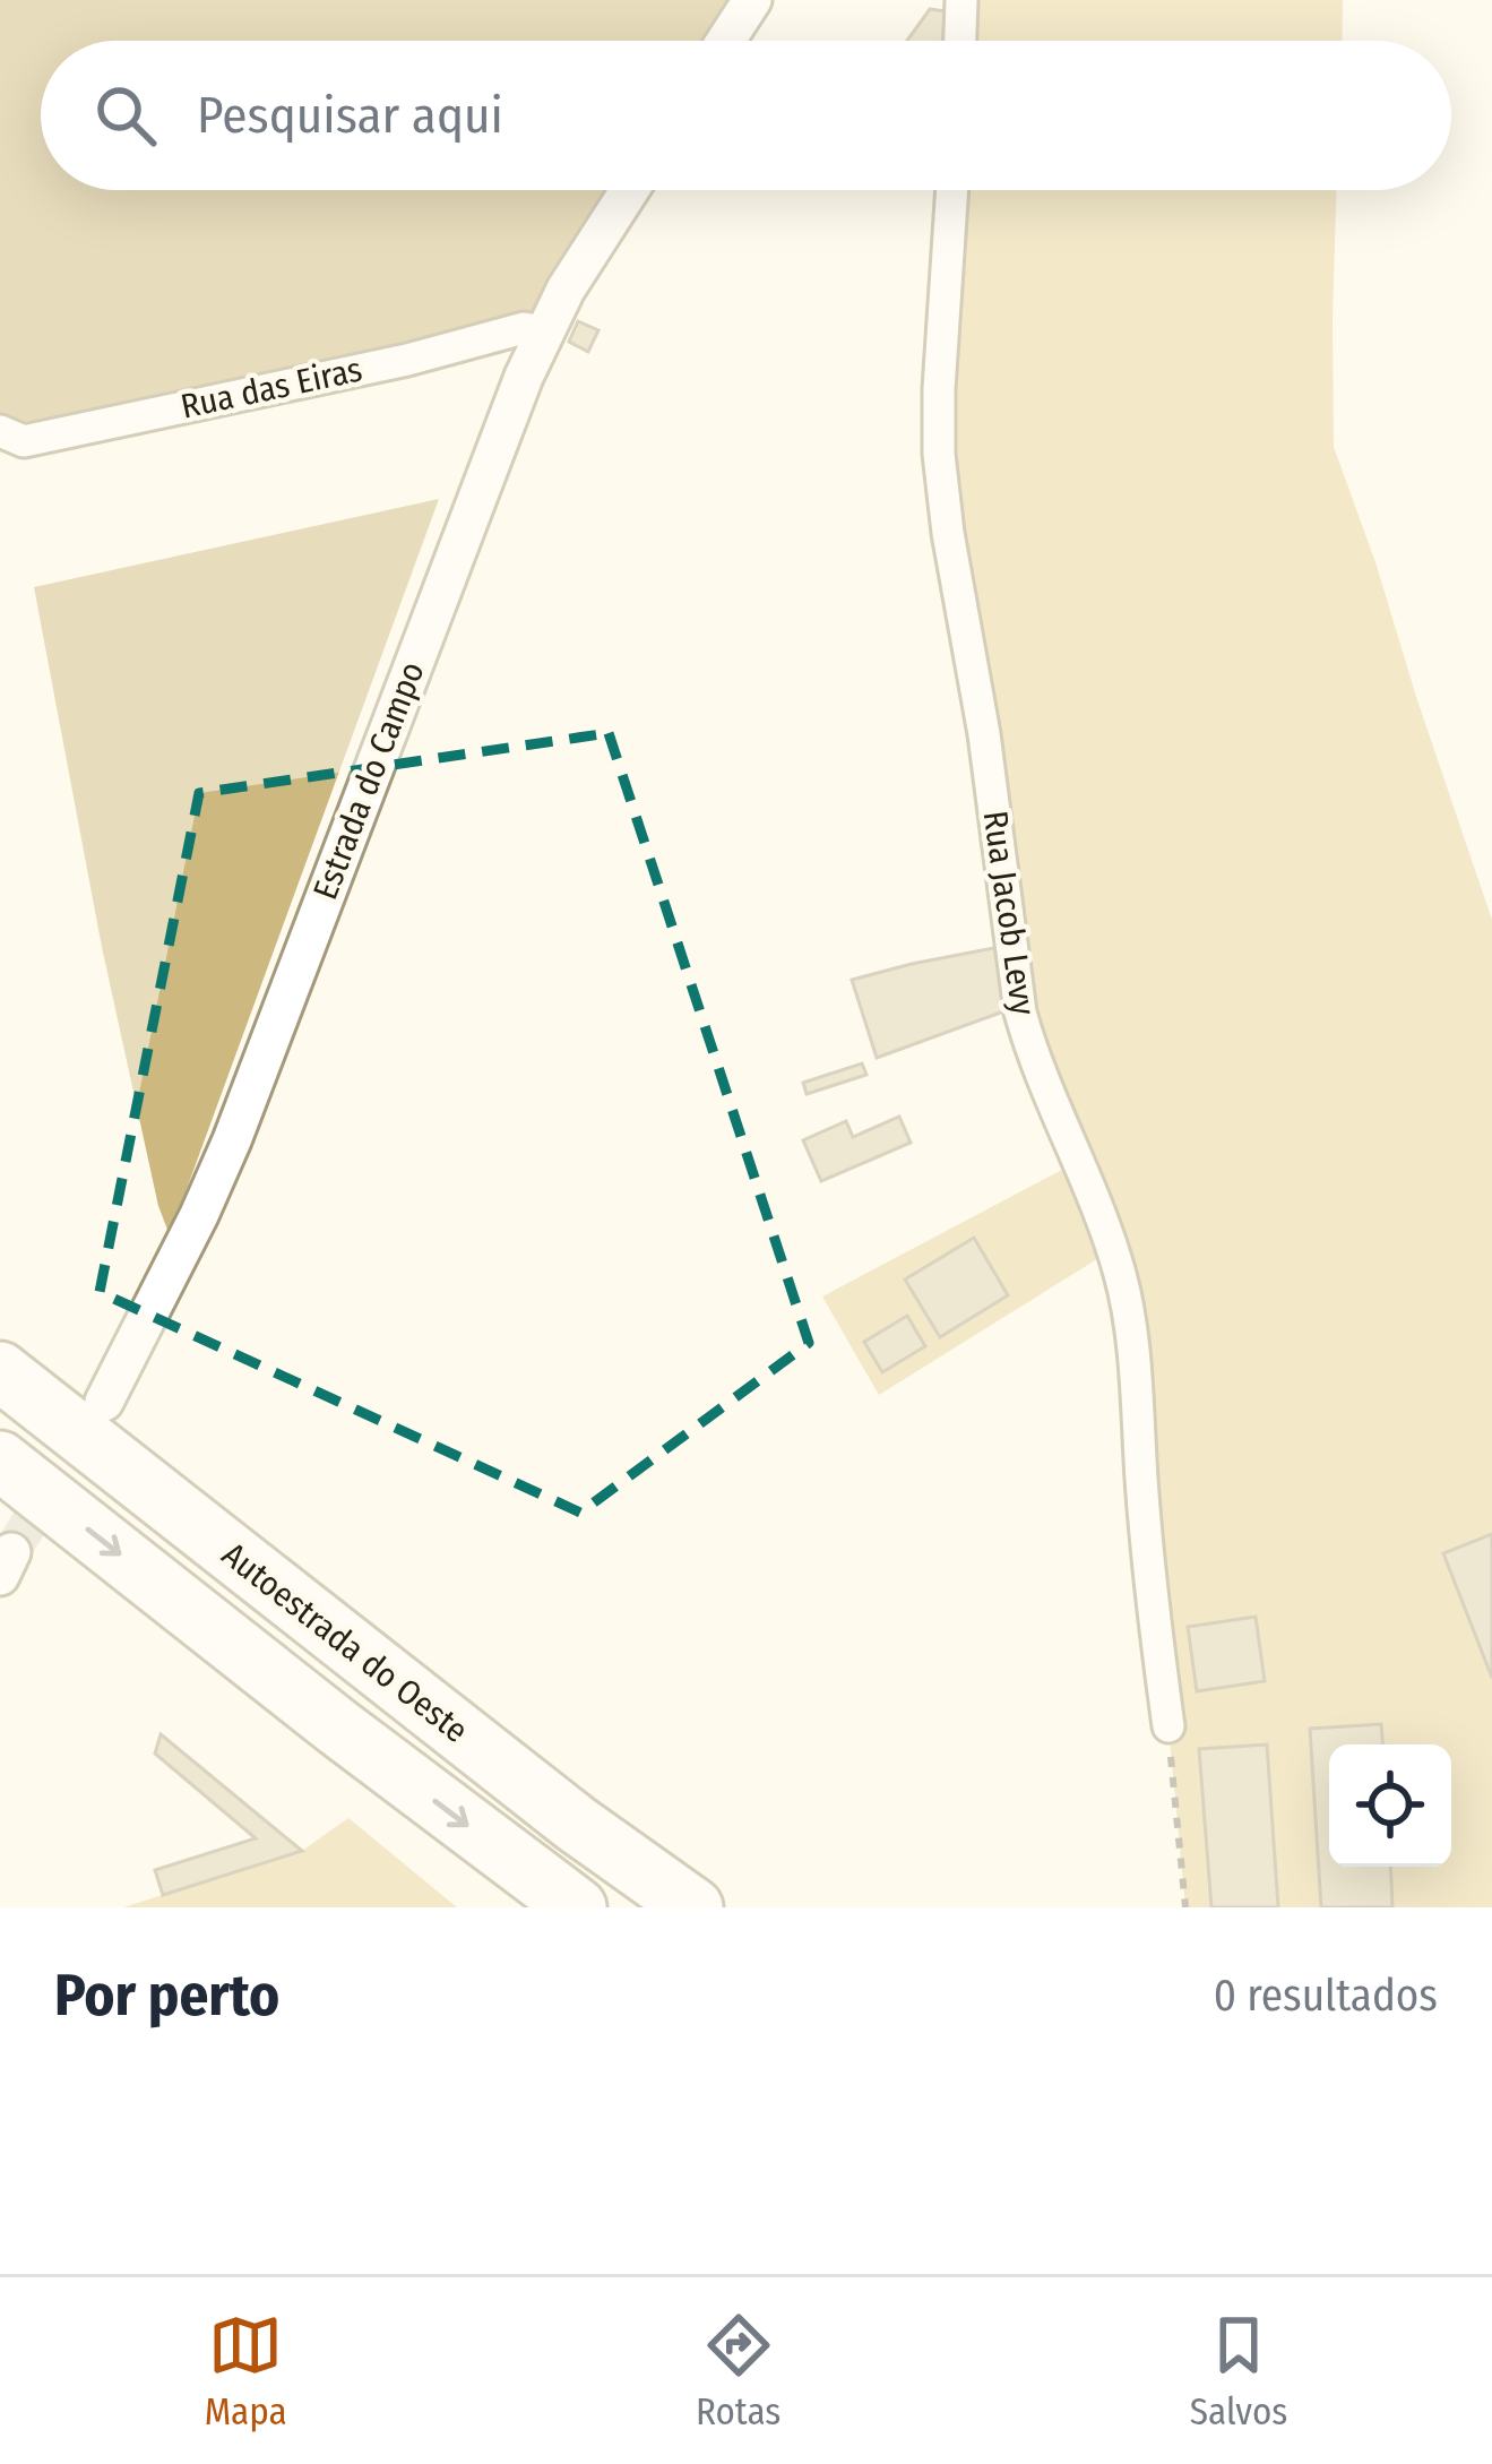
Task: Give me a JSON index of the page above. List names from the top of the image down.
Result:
{
  "streets": {
    "highway": ["Autoestrada do Oeste"],
    "street": ["Rua das Eiras", "Estrada do Campo", "Rua Jacob Levy"]
  },
  "crossings": [
    ["Rua das Eiras", "Estrada do Campo"]
  ],
  "page": {
    "search": "Pesquisar aqui",
    "heading": ["Por perto", "0 resultados"],
    "nav": ["Mapa", "Rotas", "Salvos"]
  }
}
